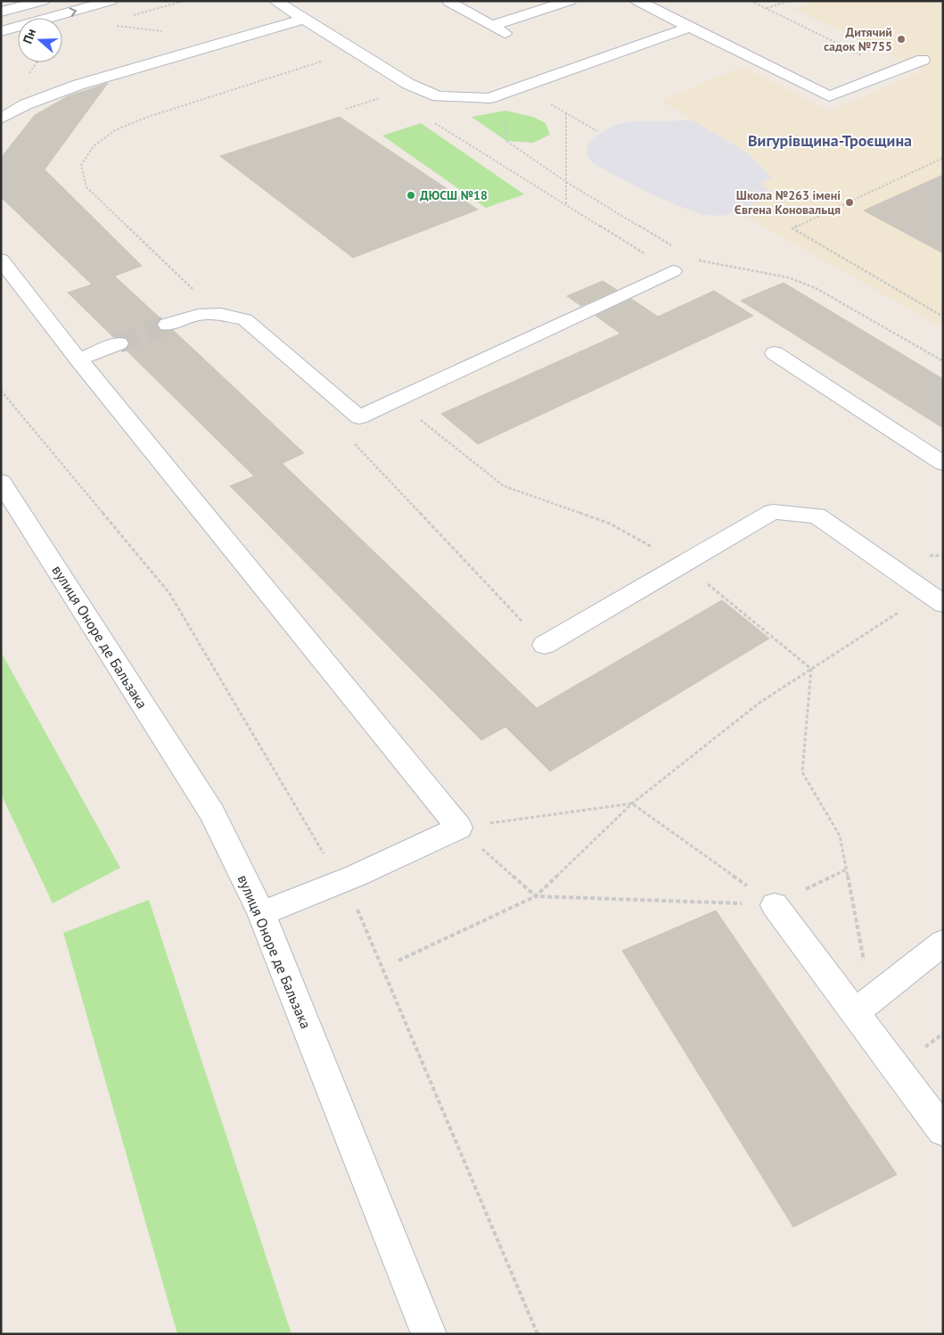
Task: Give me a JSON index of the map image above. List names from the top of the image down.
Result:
{
  "streets": {
    "street": ["вулиця Оноре де Бальзака"]
  },
  "districts": ["Вигурівщина-Троєщина"],
  "places": ["Дитячий садок №755", "ДЮСШ №18", "Школа №263 імені Євгена Коновальця"],
  "north": "left"
}
